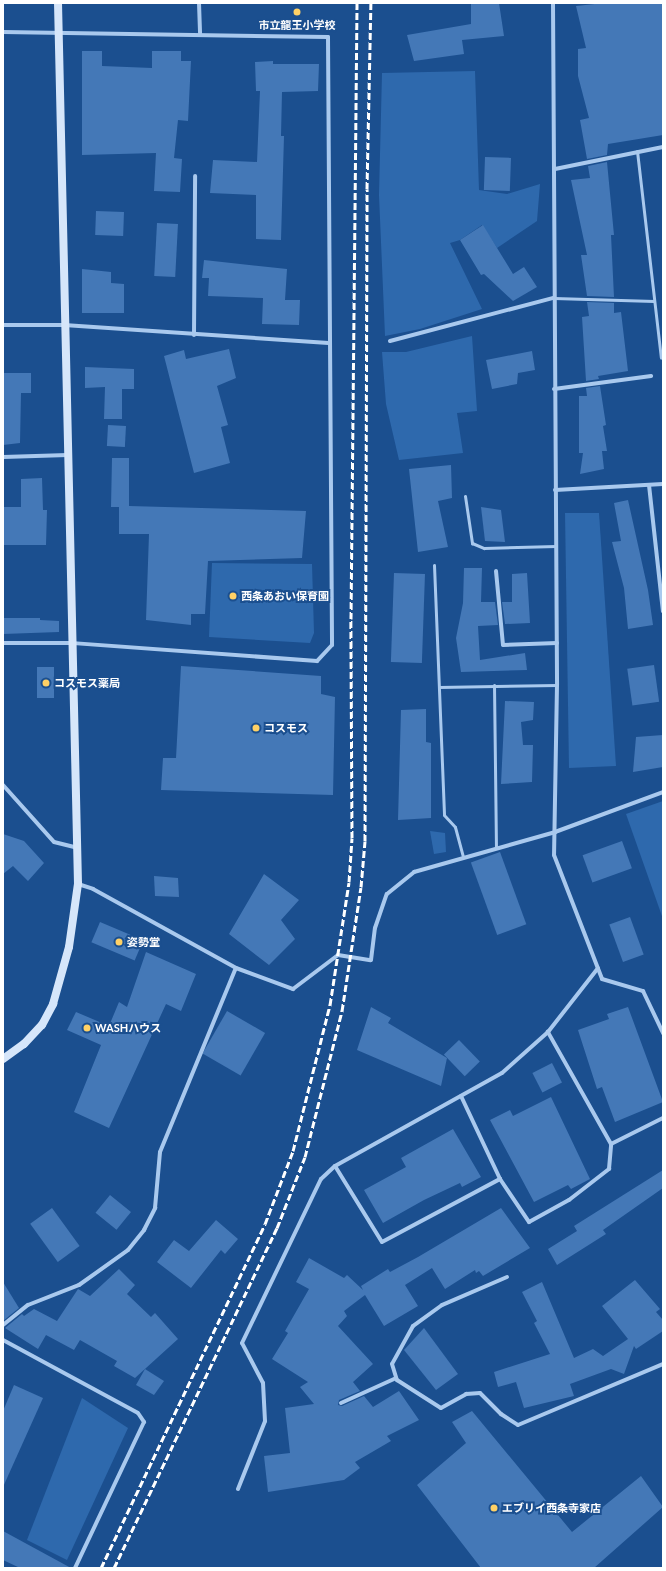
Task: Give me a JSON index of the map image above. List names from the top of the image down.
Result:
{
  "places": [
    "市立龍王小学校",
    "西条あおい保育園",
    "コスモス薬局",
    "コスモス",
    "姿勢堂",
    "WASHハウス",
    "エブリイ西条寺家店"
  ]
}
